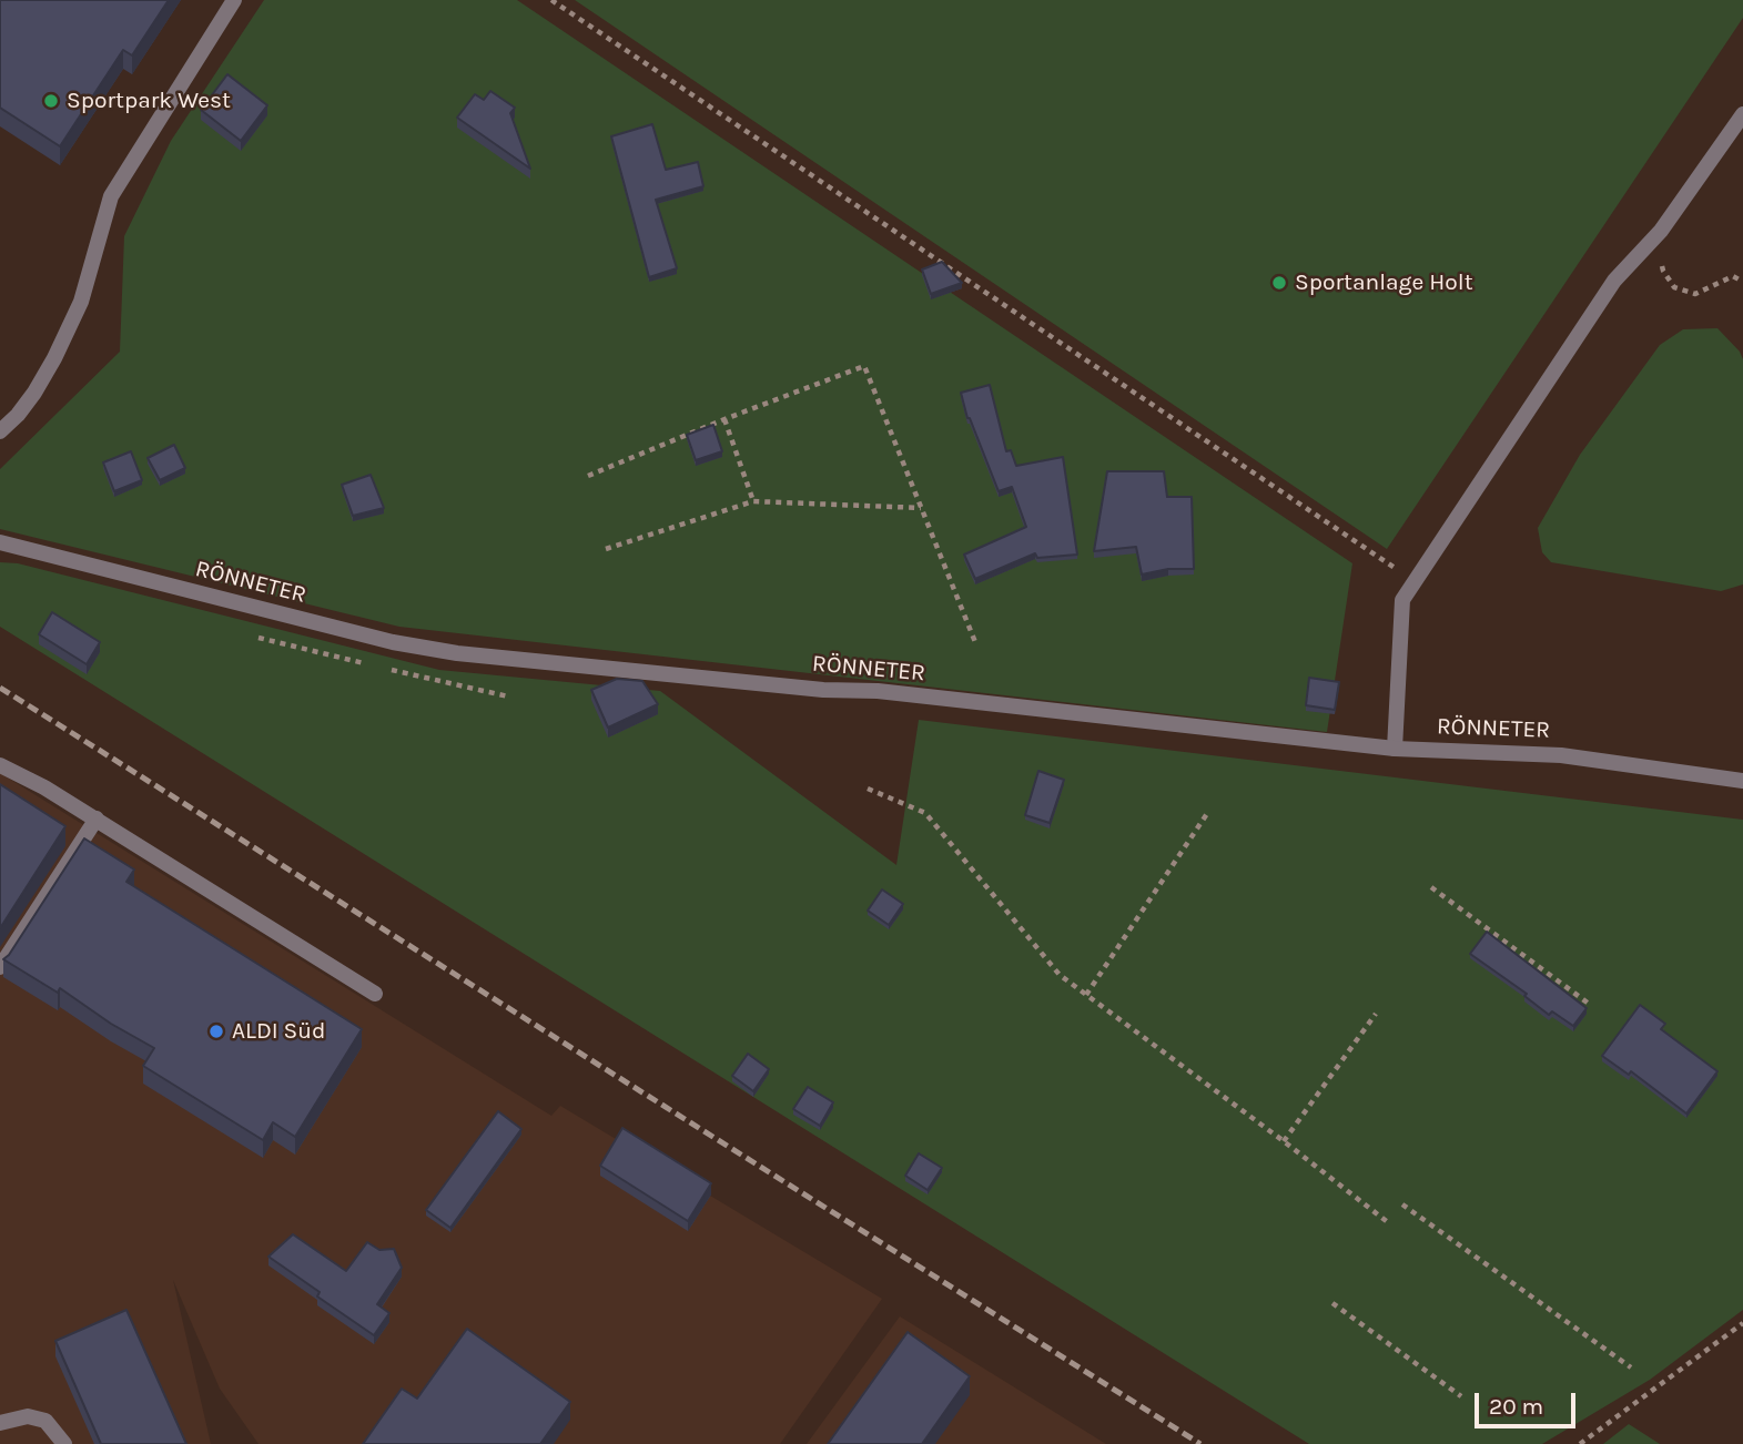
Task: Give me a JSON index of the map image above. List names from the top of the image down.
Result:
{
  "streets": {
    "street": ["RÖNNETER"]
  },
  "places": ["Sportpark West", "Sportanlage Holt", "ALDI Süd"],
  "scale_bar": "20 m"
}
